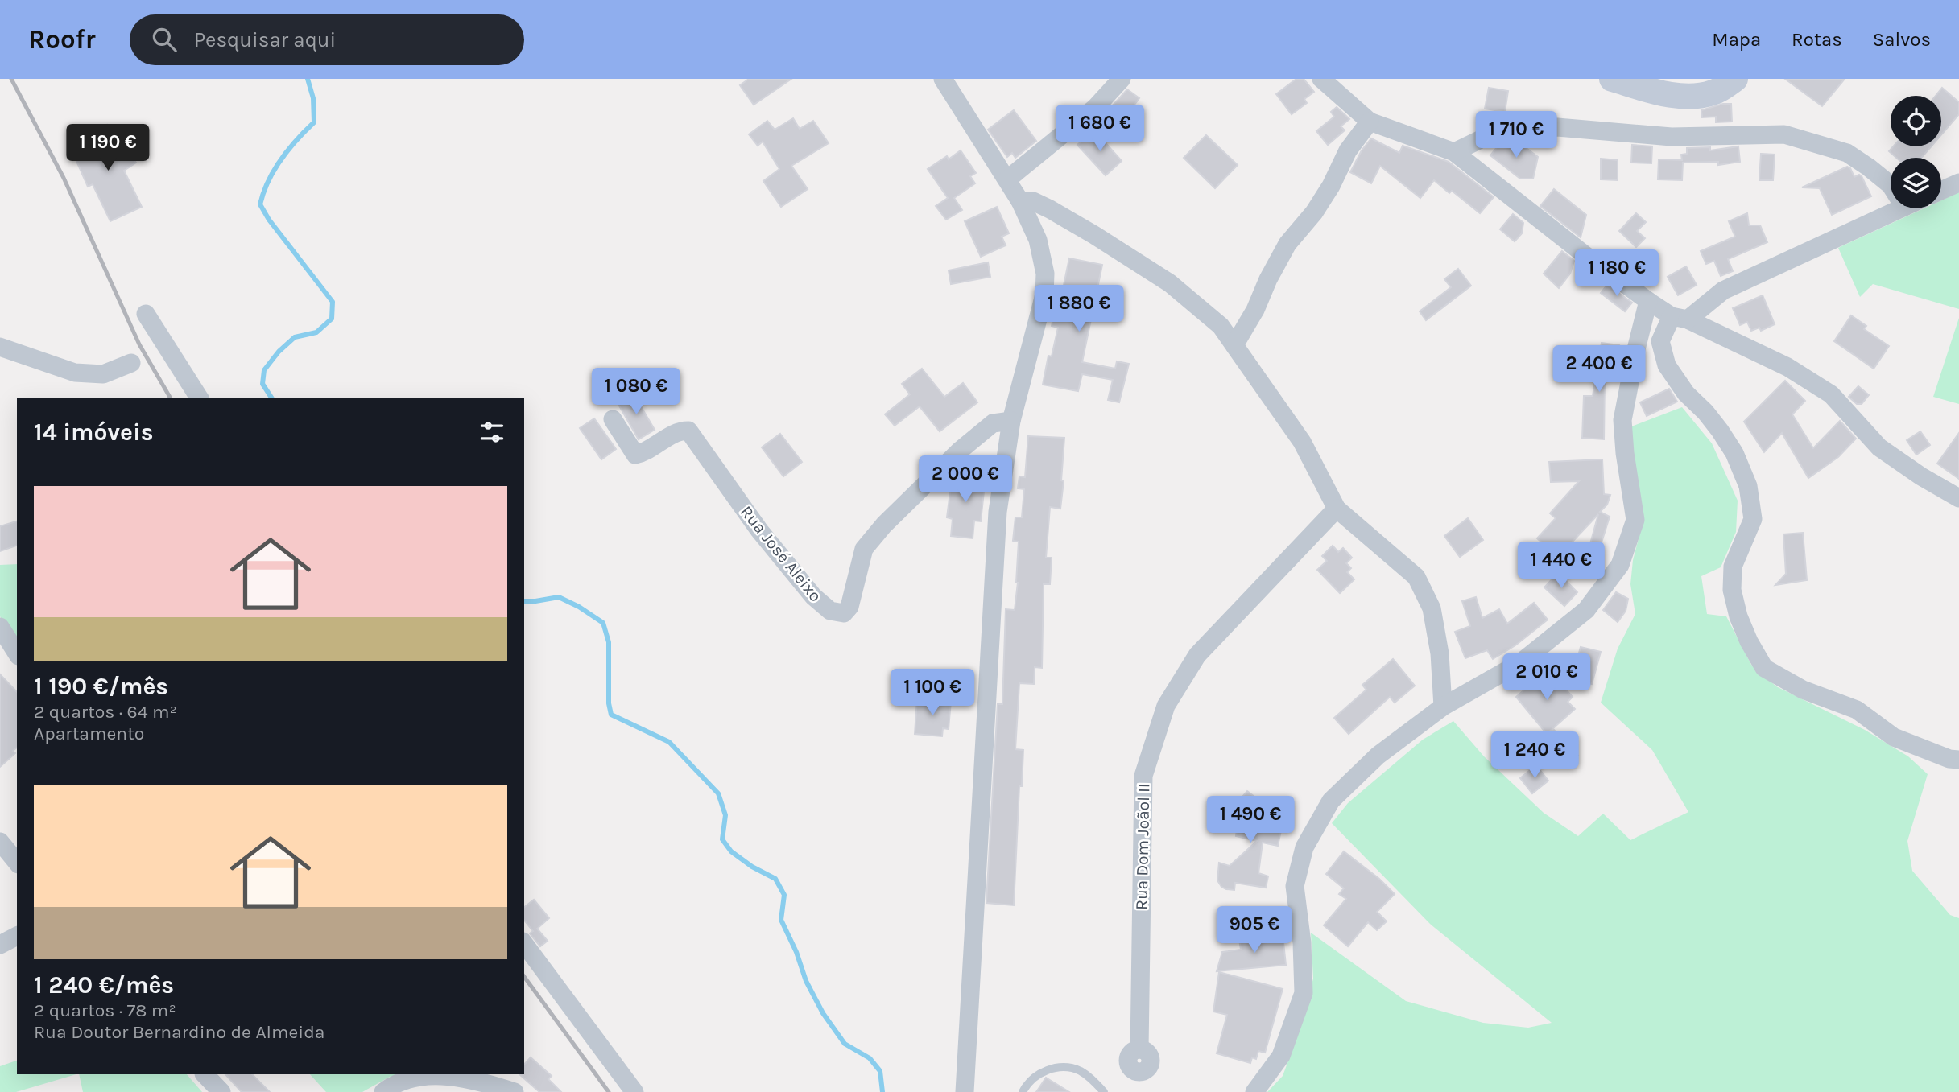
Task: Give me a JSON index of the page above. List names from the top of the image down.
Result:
{
  "streets": {
    "street": ["Rua José Aleixo", "Rua Dom Joãol II"]
  },
  "page": {
    "header": "Roofr",
    "search": "Pesquisar aqui",
    "nav": ["Mapa", "Rotas", "Salvos"],
    "price": [
      "1 680 €",
      "1 710 €",
      "1 190 €",
      "1 180 €",
      "1 880 €",
      "2 400 €",
      "1 080 €",
      "2 000 €",
      "1 440 €",
      "2 010 €",
      "1 100 €",
      "1 240 €",
      "1 490 €",
      "905 €"
    ],
    "heading": "14 imóveis",
    "list": [
      {
        "name": "1 190 €/mês",
        "note": "2 quartos · 64 m² · Apartamento"
      },
      {
        "name": "1 240 €/mês",
        "note": "2 quartos · 78 m² · Rua Doutor Bernardino de Almeida"
      }
    ]
  }
}
